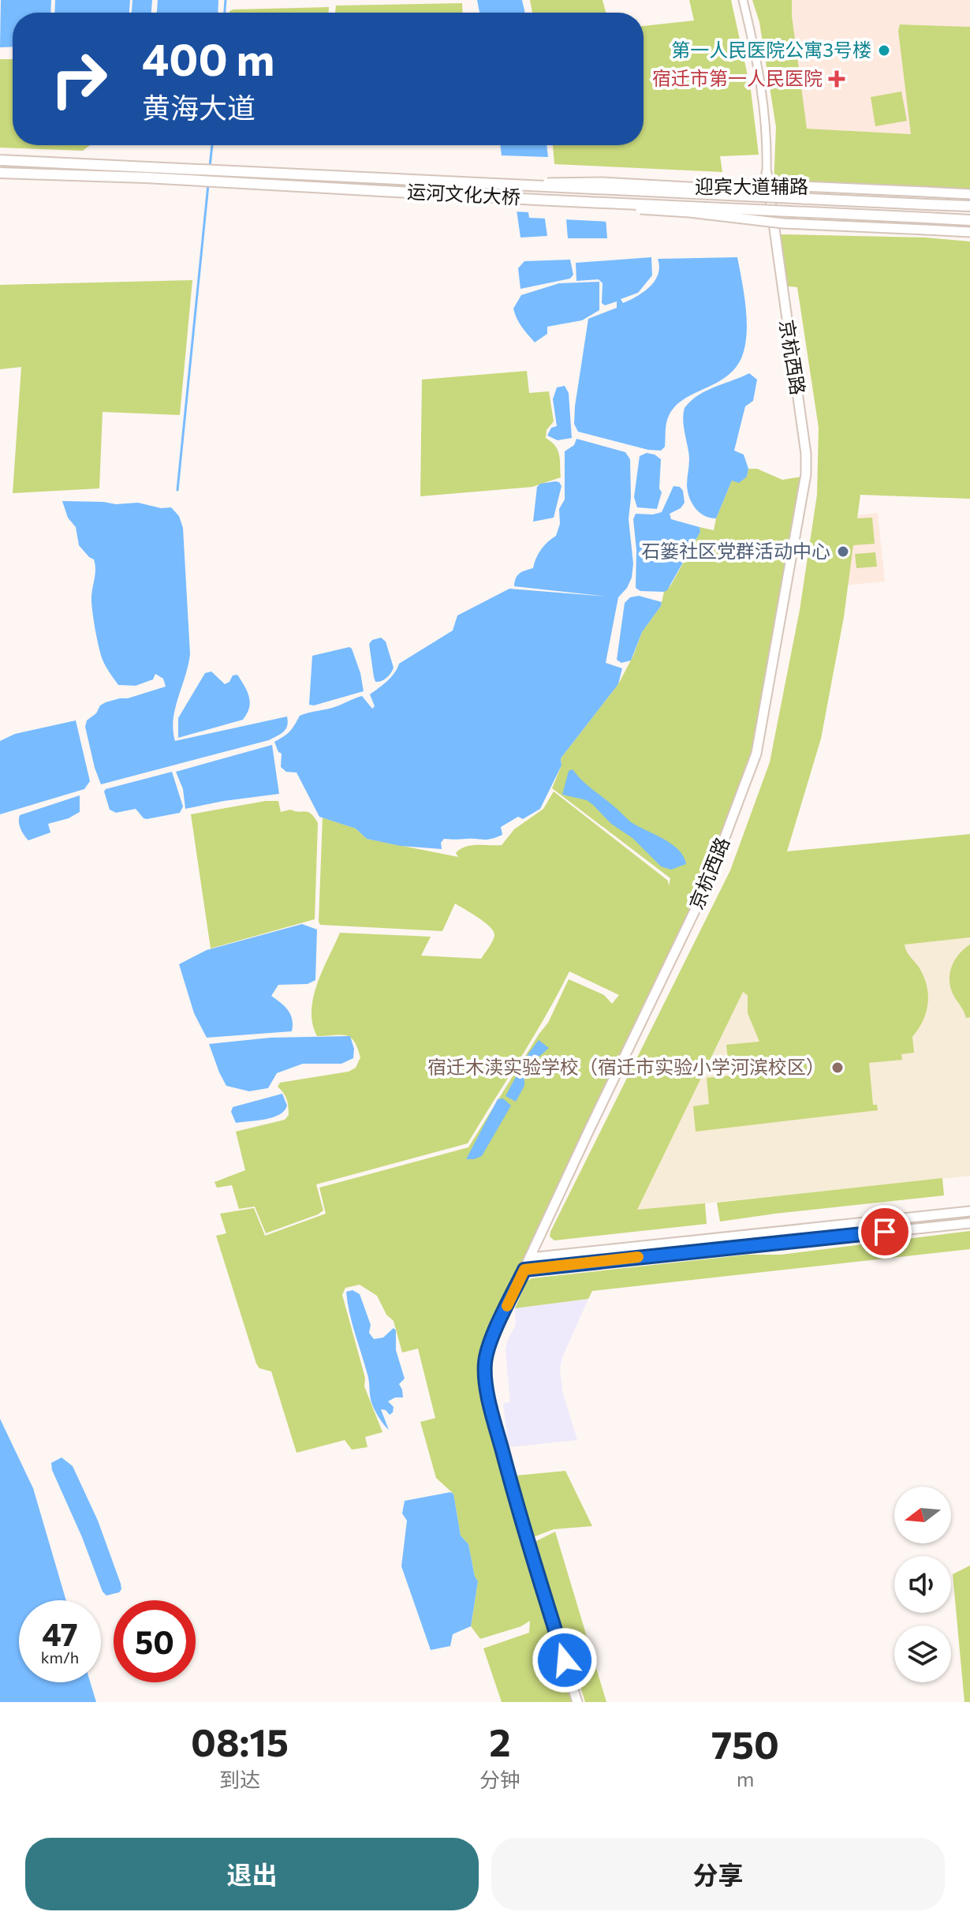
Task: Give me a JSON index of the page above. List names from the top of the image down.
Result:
{
  "streets": {
    "highway": ["运河文化大桥"],
    "main road": ["迎宾大道辅路", "京杭西路"]
  },
  "crossings": [
    ["迎宾大道辅路", "运河文化大桥"]
  ],
  "places": {
    "other": ["第一人民医院公寓3号楼", "石篓社区党群活动中心", "宿迁木渎实验学校（宿迁市实验小学河滨校区）"],
    "health": ["宿迁市第一人民医院"]
  },
  "north": "left",
  "page": {
    "turn": ["400 m", "黄海大道"],
    "speed": "47 km/h",
    "limit": "50",
    "eta": [
      "08:15",
      "到达",
      "2",
      "分钟",
      "750",
      "m"
    ],
    "buttons": ["退出", "分享"]
  }
}
